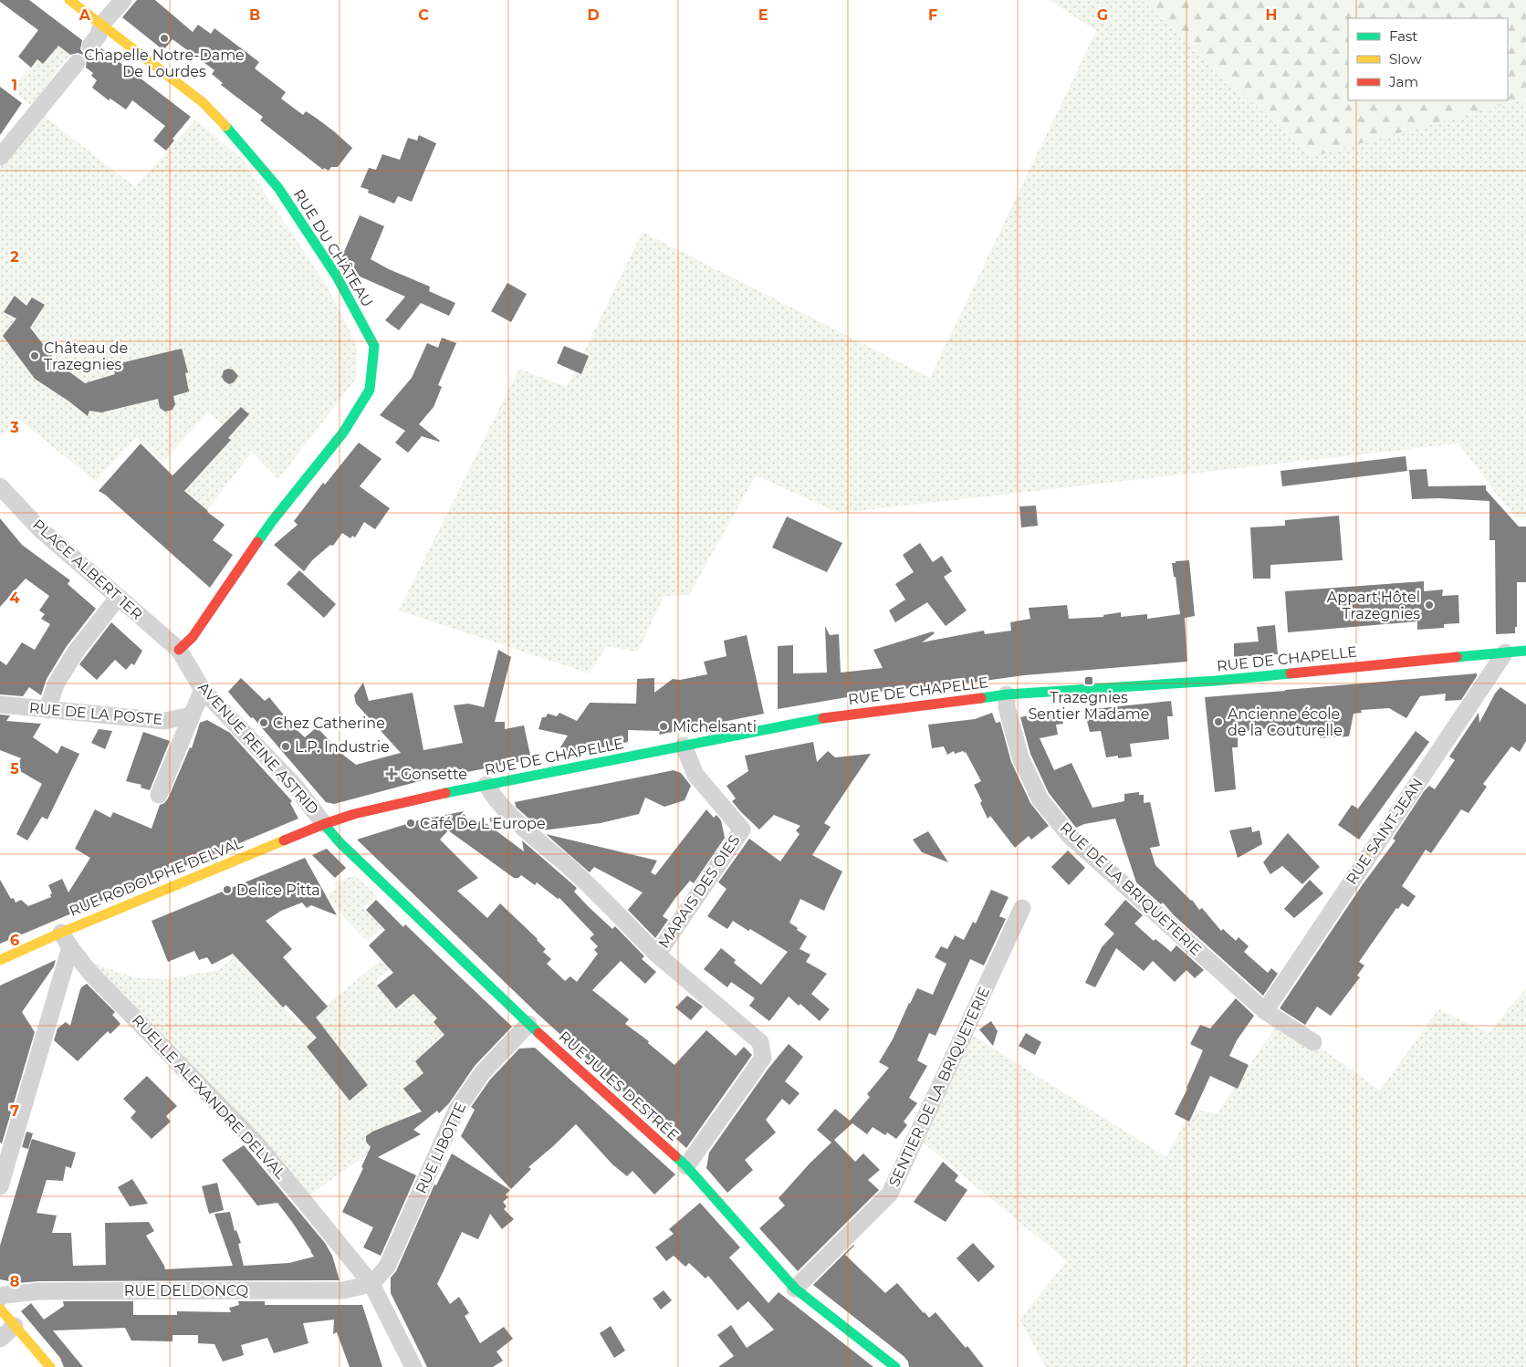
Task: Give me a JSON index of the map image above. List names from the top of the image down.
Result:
{
  "streets": {
    "street": [
      "RUE DU CHÂTEAU",
      "PLACE ALBERT 1ER",
      "RUE DE CHAPELLE",
      "RUE DE LA POSTE",
      "AVENUE REINE ASTRID",
      "RUE SAINT-JEAN",
      "RUE RODOLPHE DELVAL",
      "RUE DE LA BRIQUETERIE",
      "MARAIS DES OIES",
      "RUE JULES DESTRÉE",
      "SENTIER DE LA BRIQUETERIE",
      "RUELLE ALEXANDRE DELVAL",
      "RUE LIBOTTE",
      "RUE DELDONCQ"
    ]
  },
  "crossings": [
    ["RUE DU CHÂTEAU", "PLACE ALBERT 1ER"],
    ["RUE DU CHÂTEAU", "AVENUE REINE ASTRID"],
    ["PLACE ALBERT 1ER", "AVENUE REINE ASTRID"],
    ["RUE DE CHAPELLE", "AVENUE REINE ASTRID"],
    ["RUE DE CHAPELLE", "RUE SAINT-JEAN"],
    ["RUE DE CHAPELLE", "RUE RODOLPHE DELVAL"],
    ["RUE DE CHAPELLE", "RUE DE LA BRIQUETERIE"],
    ["RUE DE CHAPELLE", "MARAIS DES OIES"],
    ["RUE DE CHAPELLE", "RUE JULES DESTRÉE"],
    ["AVENUE REINE ASTRID", "RUE RODOLPHE DELVAL"],
    ["AVENUE REINE ASTRID", "RUE JULES DESTRÉE"],
    ["RUE SAINT-JEAN", "RUE DE LA BRIQUETERIE"],
    ["RUE RODOLPHE DELVAL", "RUE JULES DESTRÉE"],
    ["RUE RODOLPHE DELVAL", "RUELLE ALEXANDRE DELVAL"],
    ["RUE JULES DESTRÉE", "SENTIER DE LA BRIQUETERIE"],
    ["RUE JULES DESTRÉE", "RUE LIBOTTE"],
    ["RUELLE ALEXANDRE DELVAL", "RUE LIBOTTE"],
    ["RUELLE ALEXANDRE DELVAL", "RUE DELDONCQ"],
    ["RUE LIBOTTE", "RUE DELDONCQ"]
  ],
  "places": {
    "other": [
      "Chapelle Notre-Dame De Lourdes",
      "Château de Trazegnies",
      "Appart'Hôtel Trazegnies",
      "Ancienne école de la Couturelle",
      "Chez Catherine",
      "Michelsanti",
      "L.P. Industrie",
      "Café De L'Europe",
      "Delice Pitta"
    ],
    "transit": ["Trazegnies Sentier Madame"],
    "health": ["Gonsette"]
  },
  "legend": ["Fast", "Slow", "Jam"],
  "grid": {
    "columns": [
      "A",
      "B",
      "C",
      "D",
      "E",
      "F",
      "G",
      "H"
    ],
    "rows": [
      "1",
      "2",
      "3",
      "4",
      "5",
      "6",
      "7",
      "8"
    ]
  }
}
